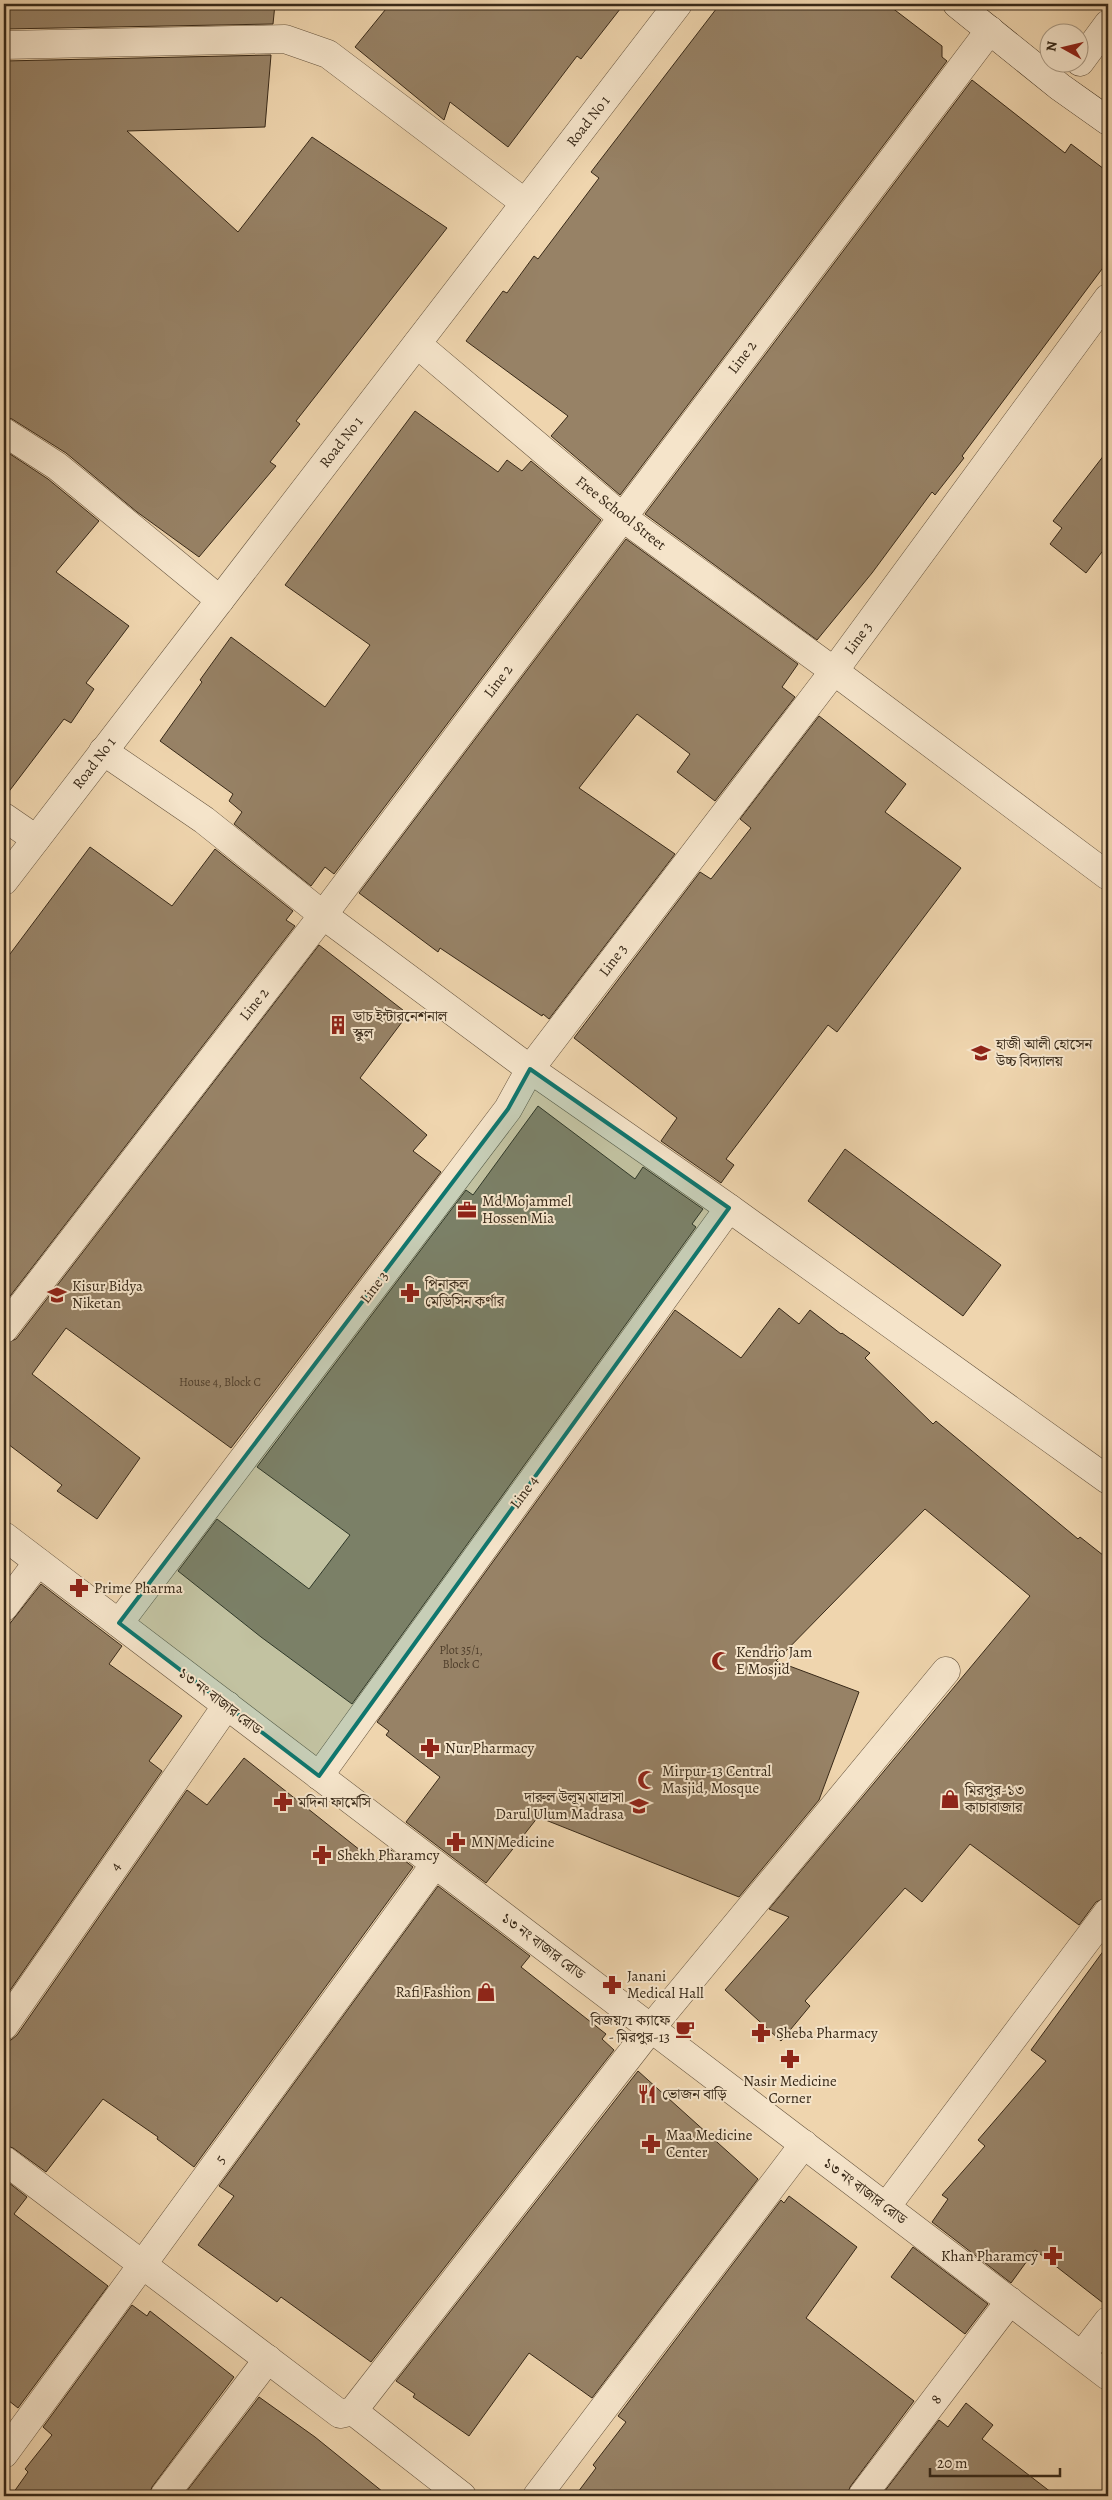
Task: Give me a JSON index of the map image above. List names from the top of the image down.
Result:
{
  "streets": {
    "street": [
      "Road No 1",
      "Line 2",
      "Free School Street",
      "Line 3",
      "Line 4",
      "১৩ নং বাজার রোড",
      "4",
      "5",
      "8"
    ]
  },
  "crossings": [
    ["Road No 1", "Free School Street"],
    ["Line 2", "Free School Street"],
    ["Free School Street", "Line 3"],
    ["Line 3", "১৩ নং বাজার রোড"],
    ["Line 4", "১৩ নং বাজার রোড"],
    ["১৩ নং বাজার রোড", "4"],
    ["১৩ নং বাজার রোড", "5"],
    ["১৩ নং বাজার রোড", "8"]
  ],
  "places": {
    "building": ["ডাচ ইন্টারনেশনাল স্কুল"],
    "school or university": ["হাজী আলী হোসেন উচ্চ বিদ্যালয়", "Kisur Bidya Niketan", "দারুল উলূম মাদ্রাসা Darul Ulum Madrasa"],
    "office": ["Md Mojammel Hossen Mia"],
    "pharmacy": [
      "পিনাকল মেডিসিন কর্ণার",
      "Prime Pharma",
      "Nur Pharmacy",
      "মদিনা ফার্মেসি",
      "MN Medicine",
      "Shekh Pharamcy",
      "Janani Medical Hall",
      "Sheba Pharmacy",
      "Nasir Medicine Corner",
      "Maa Medicine Center",
      "Khan Pharamcy"
    ],
    "mosque": ["Kendrio Jam E Mosjid", "Mirpur-13 Central Masjid, Mosque"],
    "shop": ["মিরপুর-১৩ কাচাবাজার", "Rafi Fashion"],
    "cafe": ["বিজয়71 ক্যাফে - মিরপুর-13"],
    "restaurant": ["ভোজন বাড়ি"]
  },
  "house_numbers": ["House 4, Block C", "Plot 35/1, Block C"],
  "scale_bar": "20 m",
  "north": "left"
}
